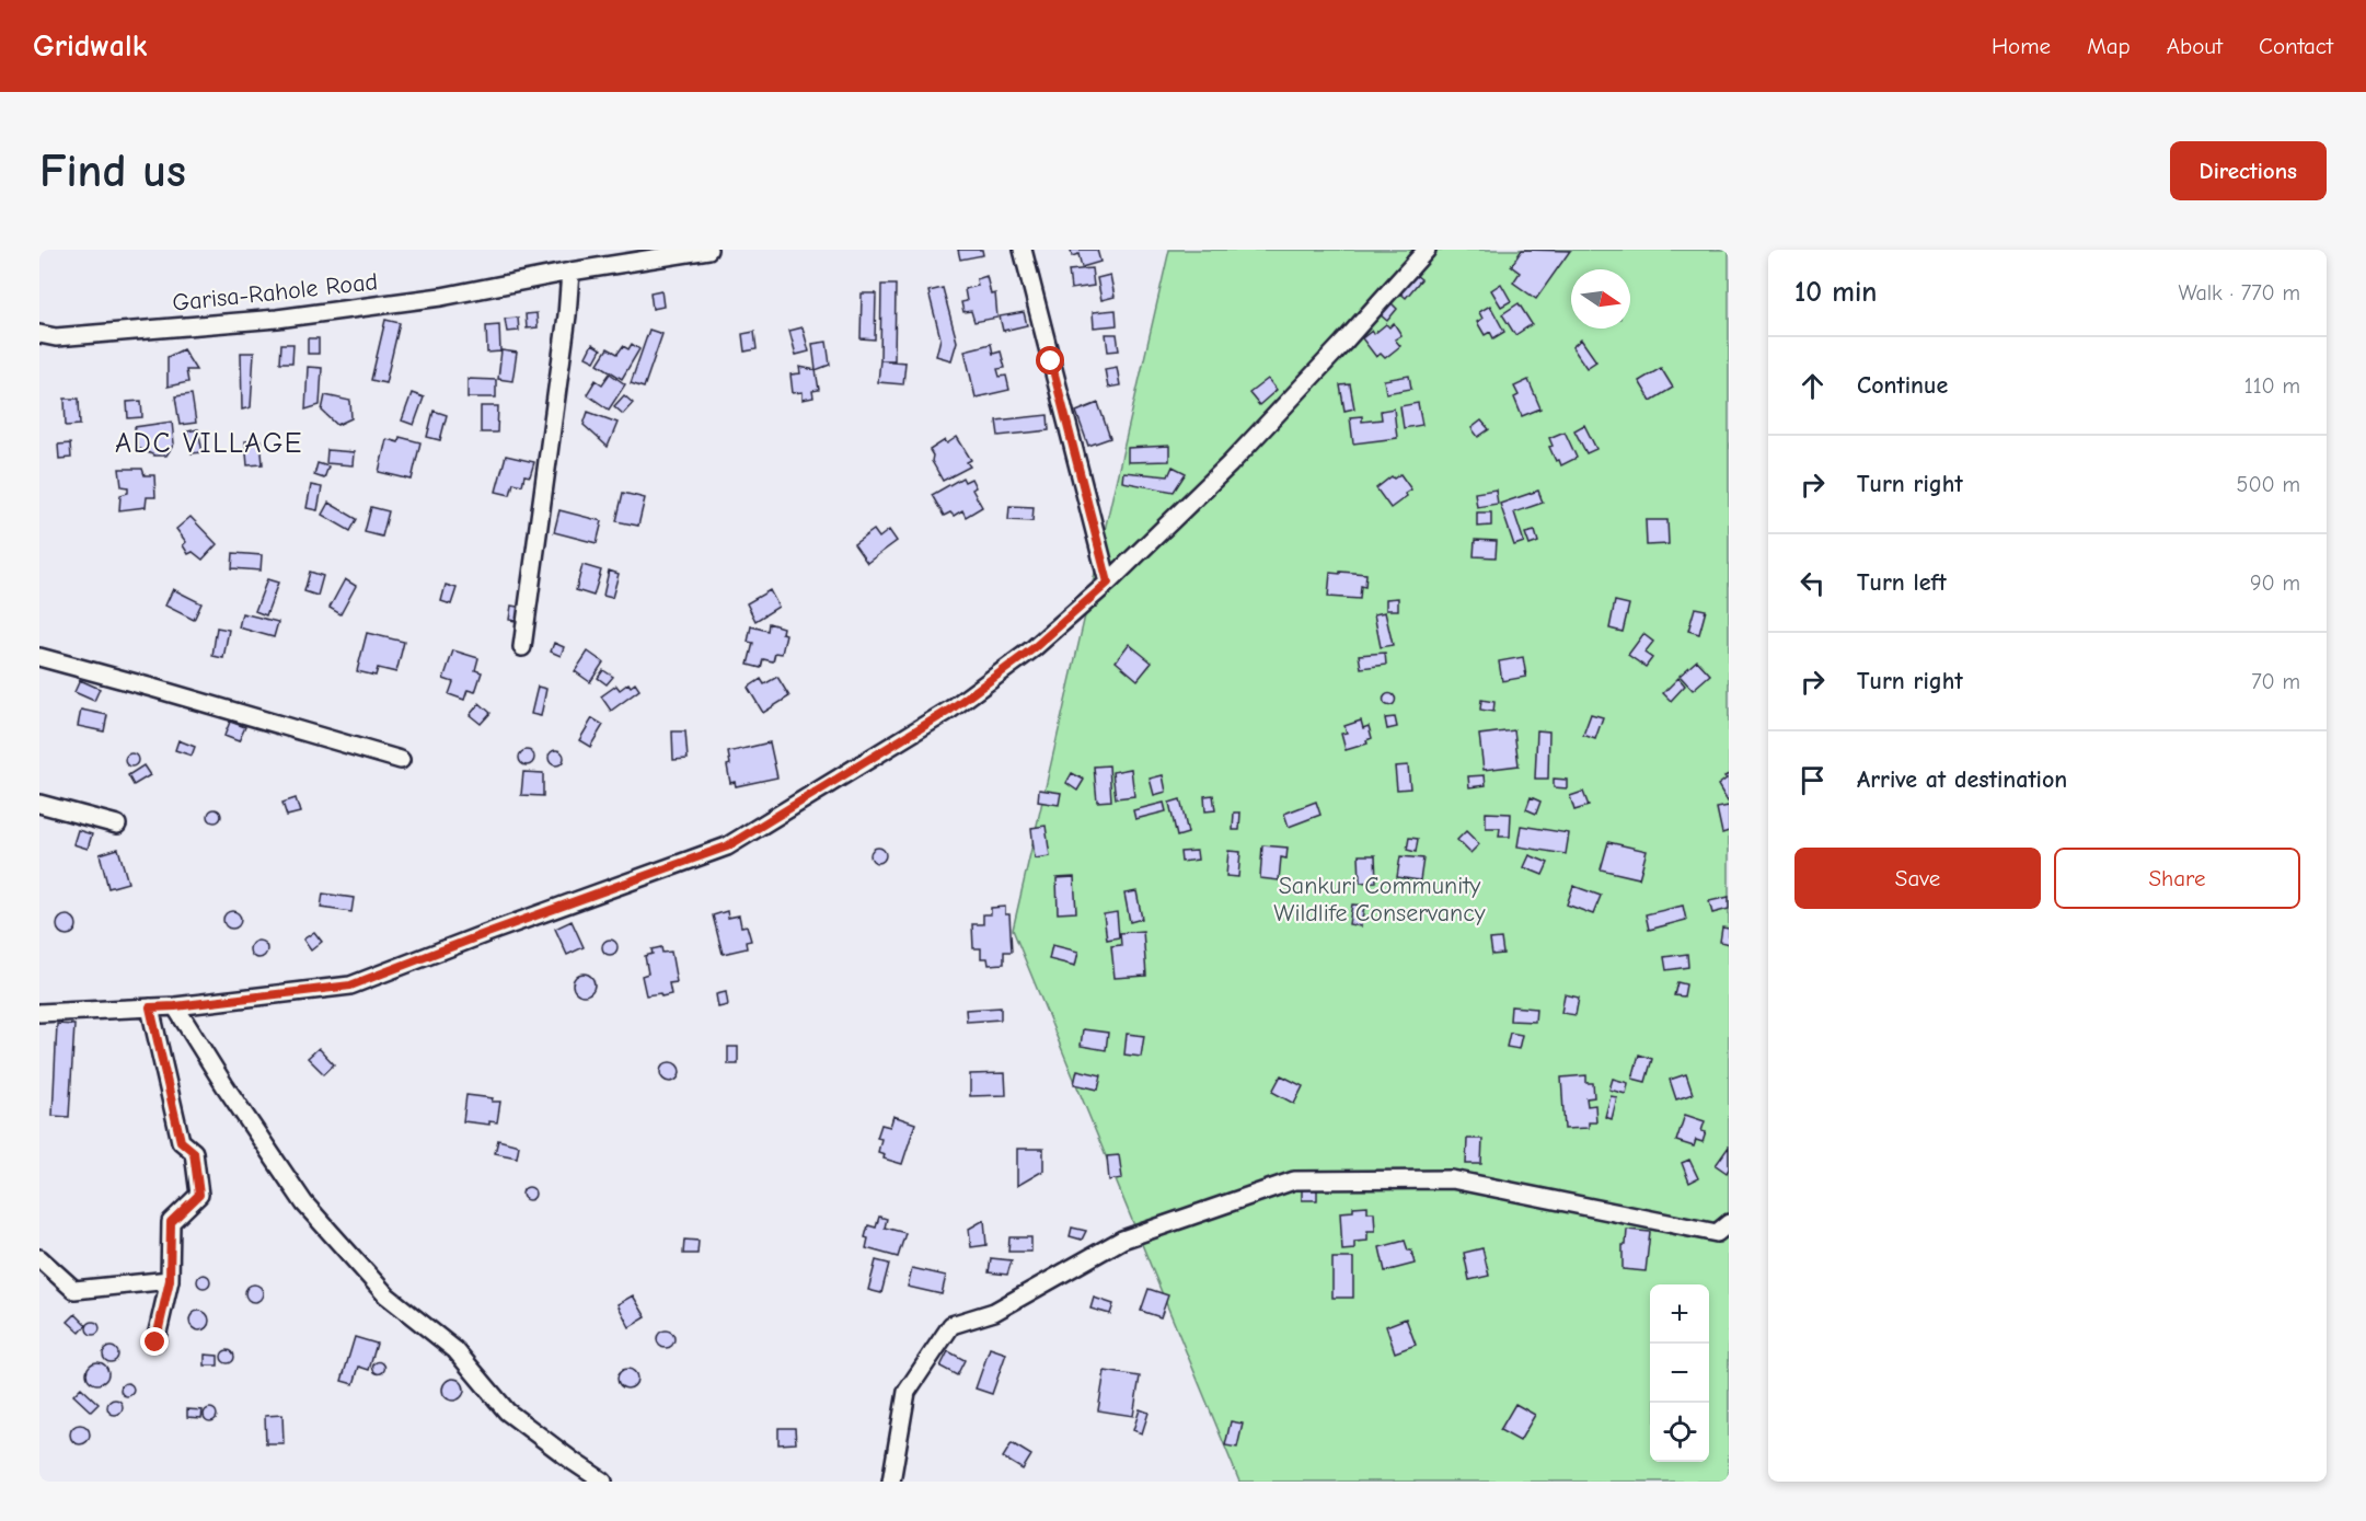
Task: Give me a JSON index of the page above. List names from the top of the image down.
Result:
{
  "streets": {
    "street": ["Garisa-Rahole Road"]
  },
  "districts": ["ADC VILLAGE"],
  "parks": ["Sankuri Community Wildlife Conservancy"],
  "north": "right",
  "page": {
    "header": "Gridwalk",
    "nav": [
      "Home",
      "Map",
      "About",
      "Contact"
    ],
    "buttons": [
      "Directions",
      ["Save", "Share"]
    ],
    "title": "Find us",
    "heading": ["10 min", "Walk · 770 m"],
    "list": [
      ["Continue", "110 m"],
      ["Turn right", "500 m"],
      ["Turn left", "90 m"],
      ["Turn right", "70 m"],
      "Arrive at destination"
    ],
    "map_buttons": ["+", "−"]
  }
}
